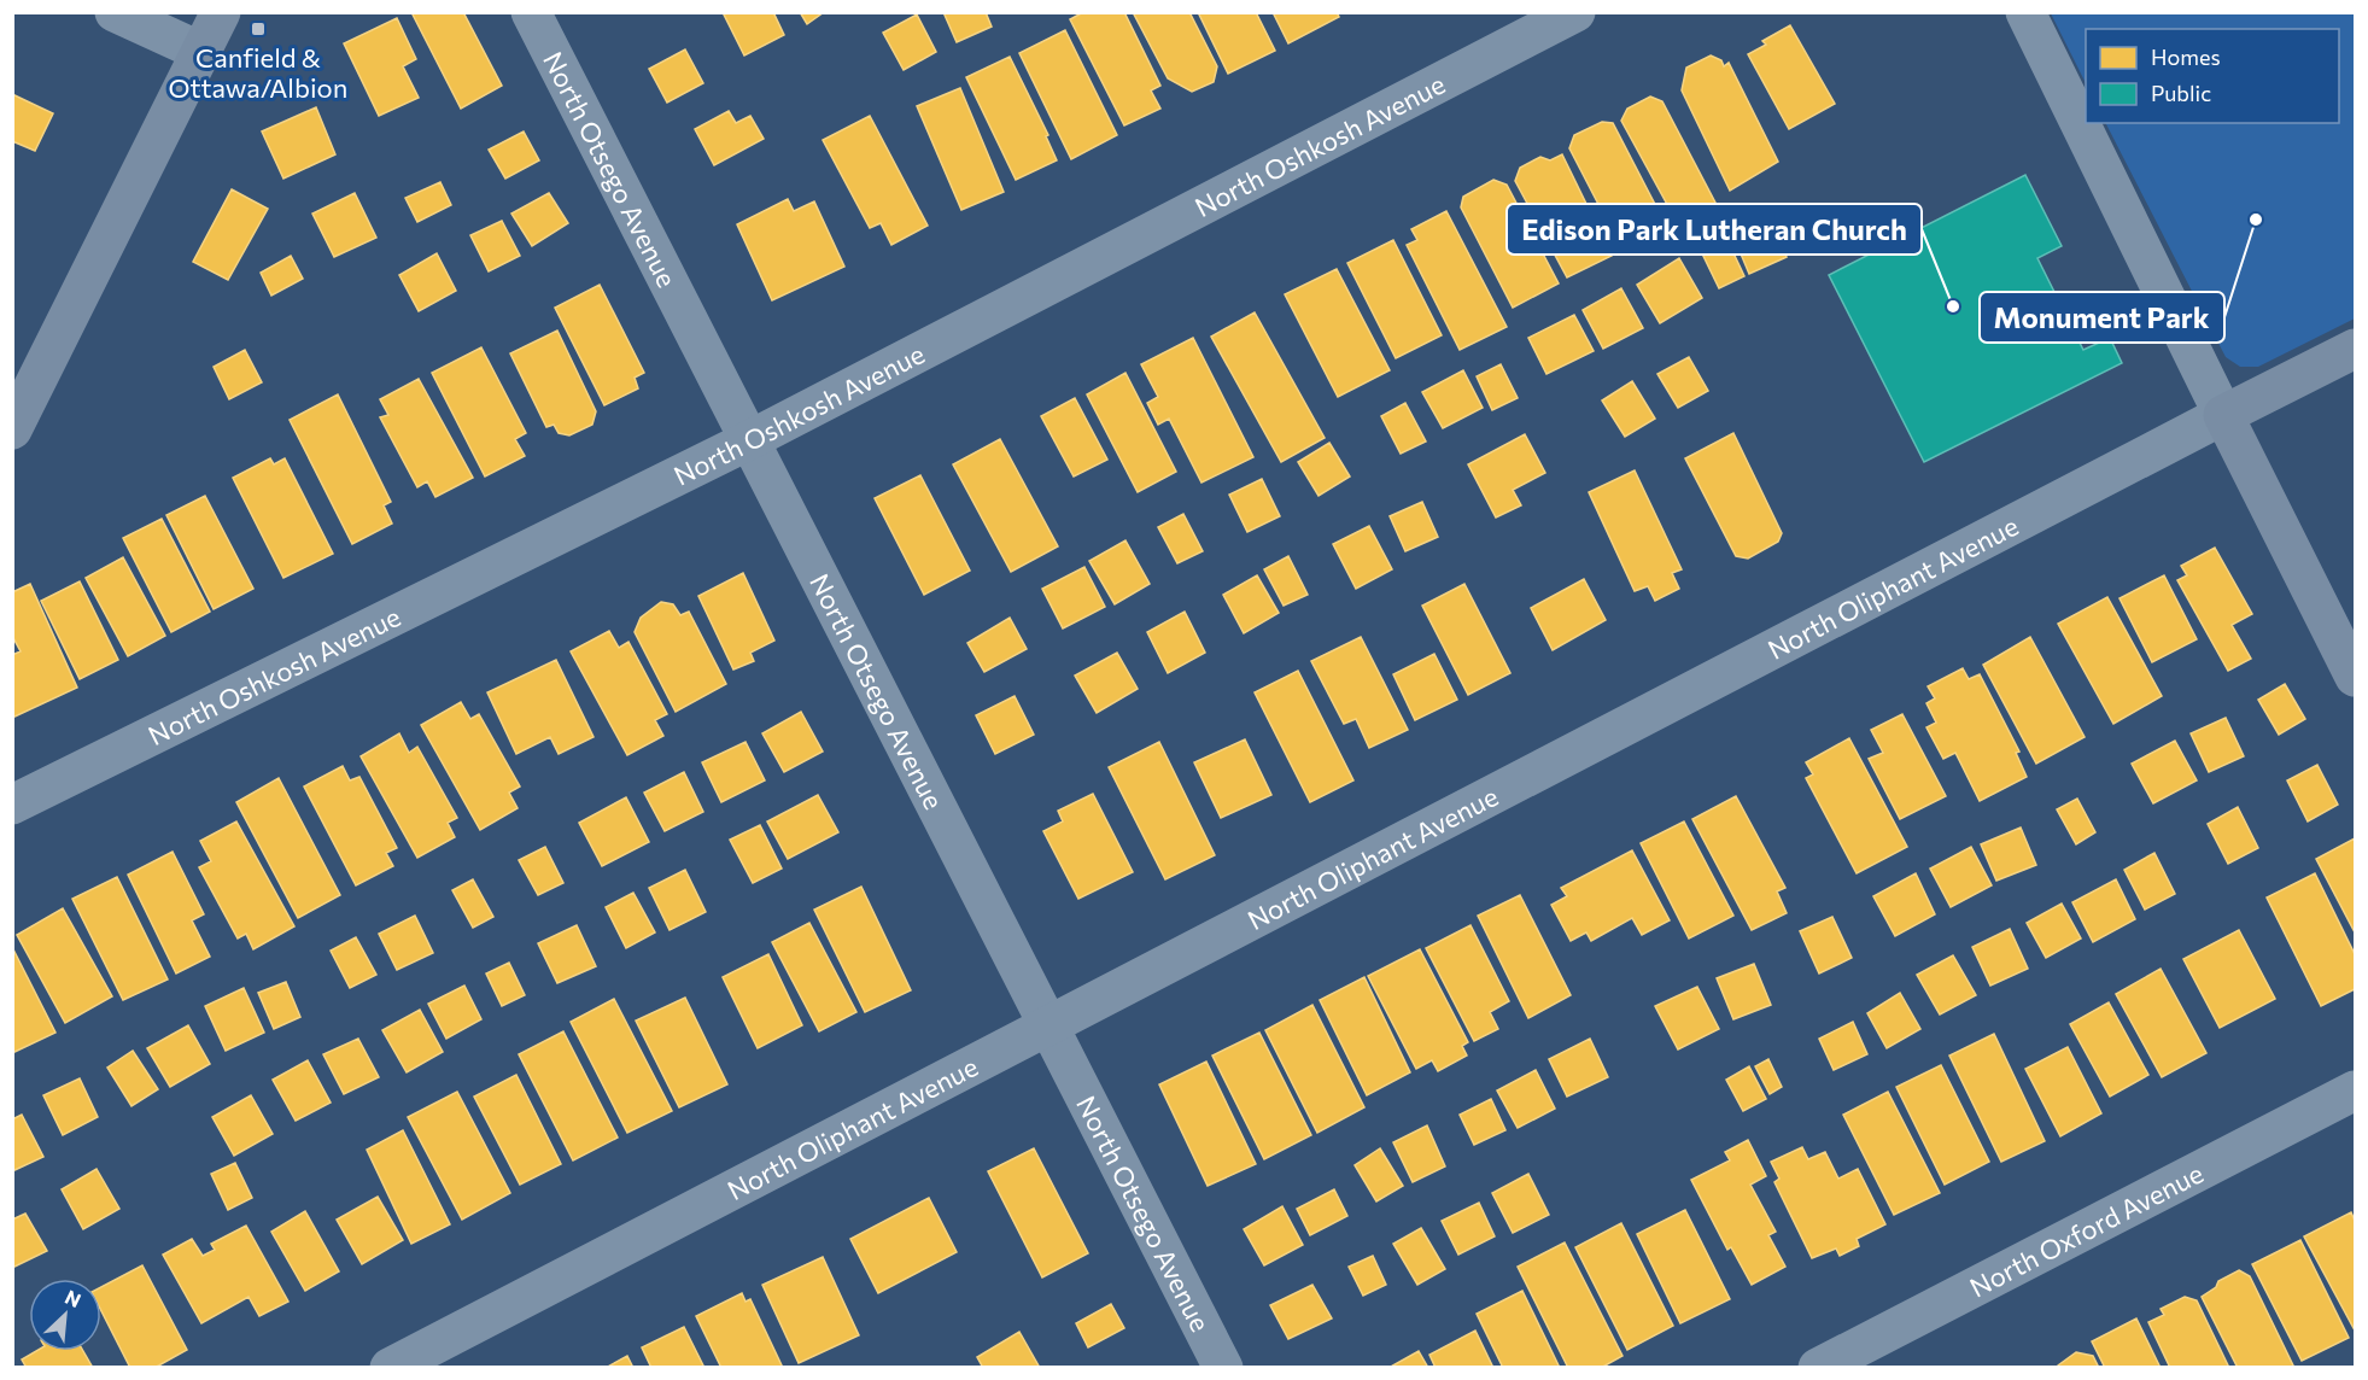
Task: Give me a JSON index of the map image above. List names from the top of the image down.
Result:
{
  "streets": {
    "street": [
      "North Oshkosh Avenue",
      "North Otsego Avenue",
      "North Oliphant Avenue",
      "North Oxford Avenue"
    ]
  },
  "crossings": [
    ["North Oshkosh Avenue", "North Otsego Avenue"],
    ["North Otsego Avenue", "North Oliphant Avenue"]
  ],
  "places": {
    "transit": ["Canfield & Ottawa/Albion"],
    "other": ["Monument Park", "Edison Park Lutheran Church"]
  },
  "legend": ["Homes", "Public"],
  "north": "top right"
}
